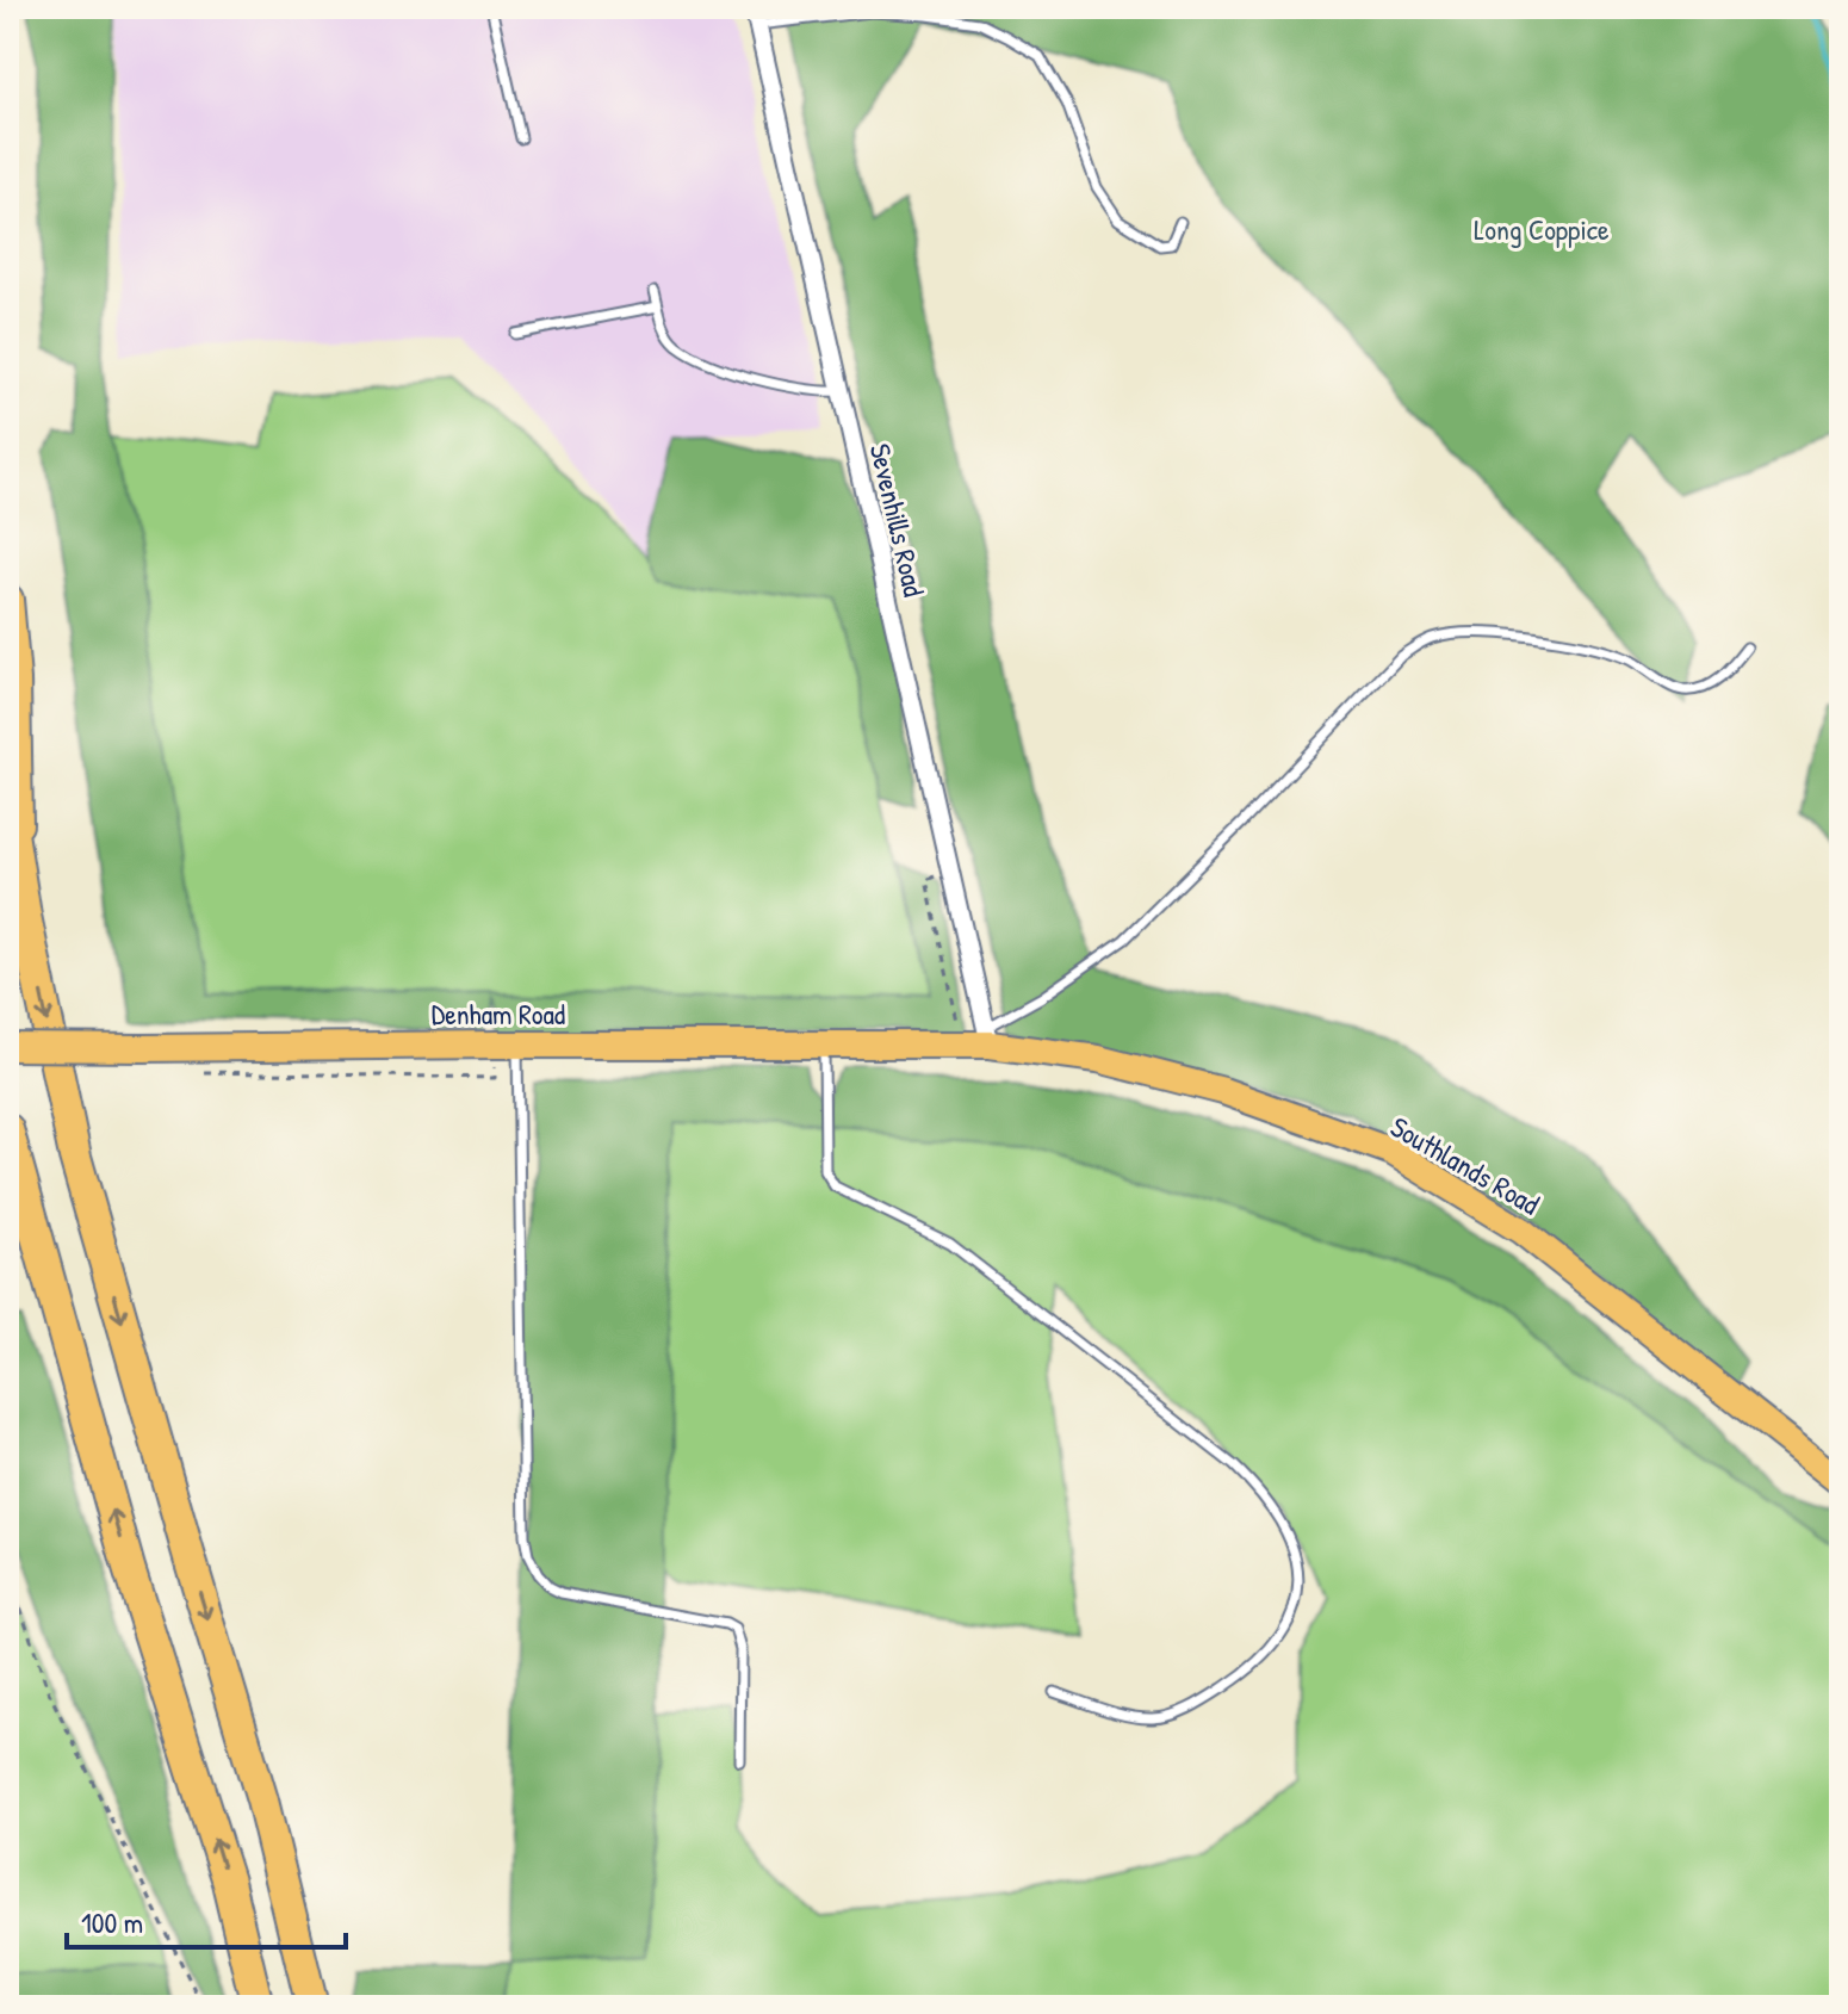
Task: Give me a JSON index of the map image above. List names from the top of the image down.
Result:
{
  "streets": {
    "main road": ["Denham Road", "Southlands Road"],
    "street": ["Sevenhills Road"]
  },
  "crossings": [
    ["Sevenhills Road", "Denham Road"],
    ["Sevenhills Road", "Southlands Road"],
    ["Denham Road", "Southlands Road"]
  ],
  "parks": ["Long Coppice"],
  "scale_bar": "100 m"
}
